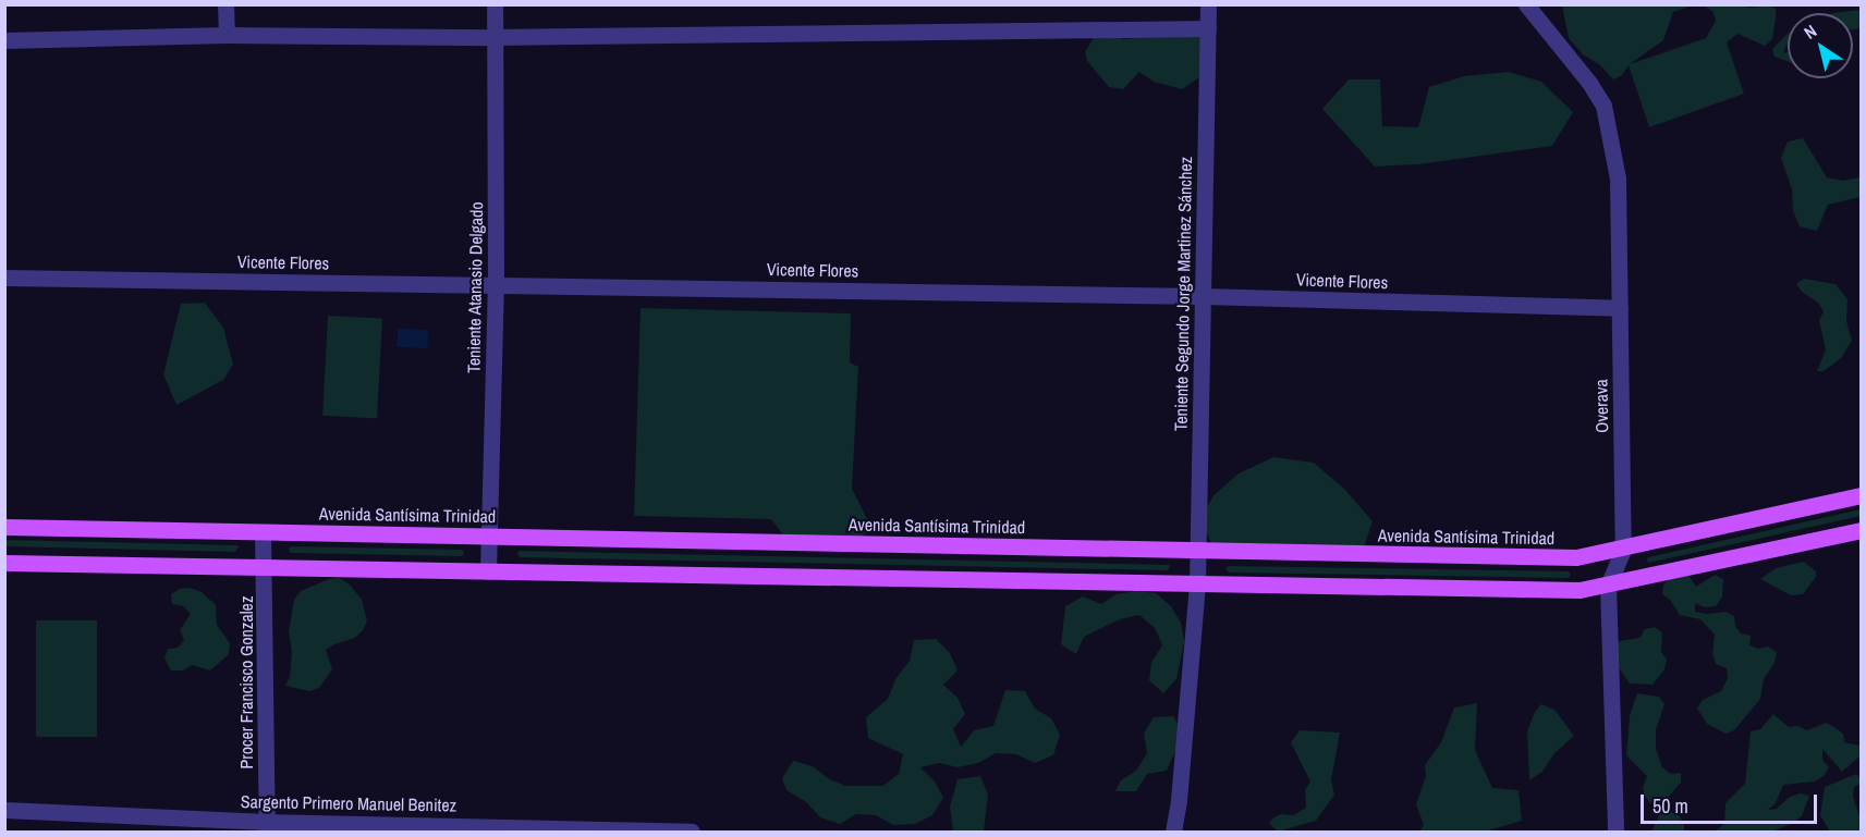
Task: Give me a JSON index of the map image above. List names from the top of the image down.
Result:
{
  "streets": {
    "main road": ["Avenida Santísima Trinidad"],
    "street": [
      "Vicente Flores",
      "Teniente Atanasio Delgado",
      "Teniente Segundo Jorge Martinez Sánchez",
      "Overava",
      "Procer Francisco Gonzalez",
      "Sargento Primero Manuel Benitez"
    ]
  },
  "crossings": [
    ["Vicente Flores", "Teniente Atanasio Delgado"],
    ["Vicente Flores", "Teniente Segundo Jorge Martinez Sánchez"],
    ["Vicente Flores", "Overava"],
    ["Teniente Atanasio Delgado", "Avenida Santísima Trinidad"],
    ["Teniente Segundo Jorge Martinez Sánchez", "Avenida Santísima Trinidad"],
    ["Overava", "Avenida Santísima Trinidad"],
    ["Avenida Santísima Trinidad", "Procer Francisco Gonzalez"],
    ["Procer Francisco Gonzalez", "Sargento Primero Manuel Benitez"]
  ],
  "scale_bar": "50 m",
  "north": "top left"
}
